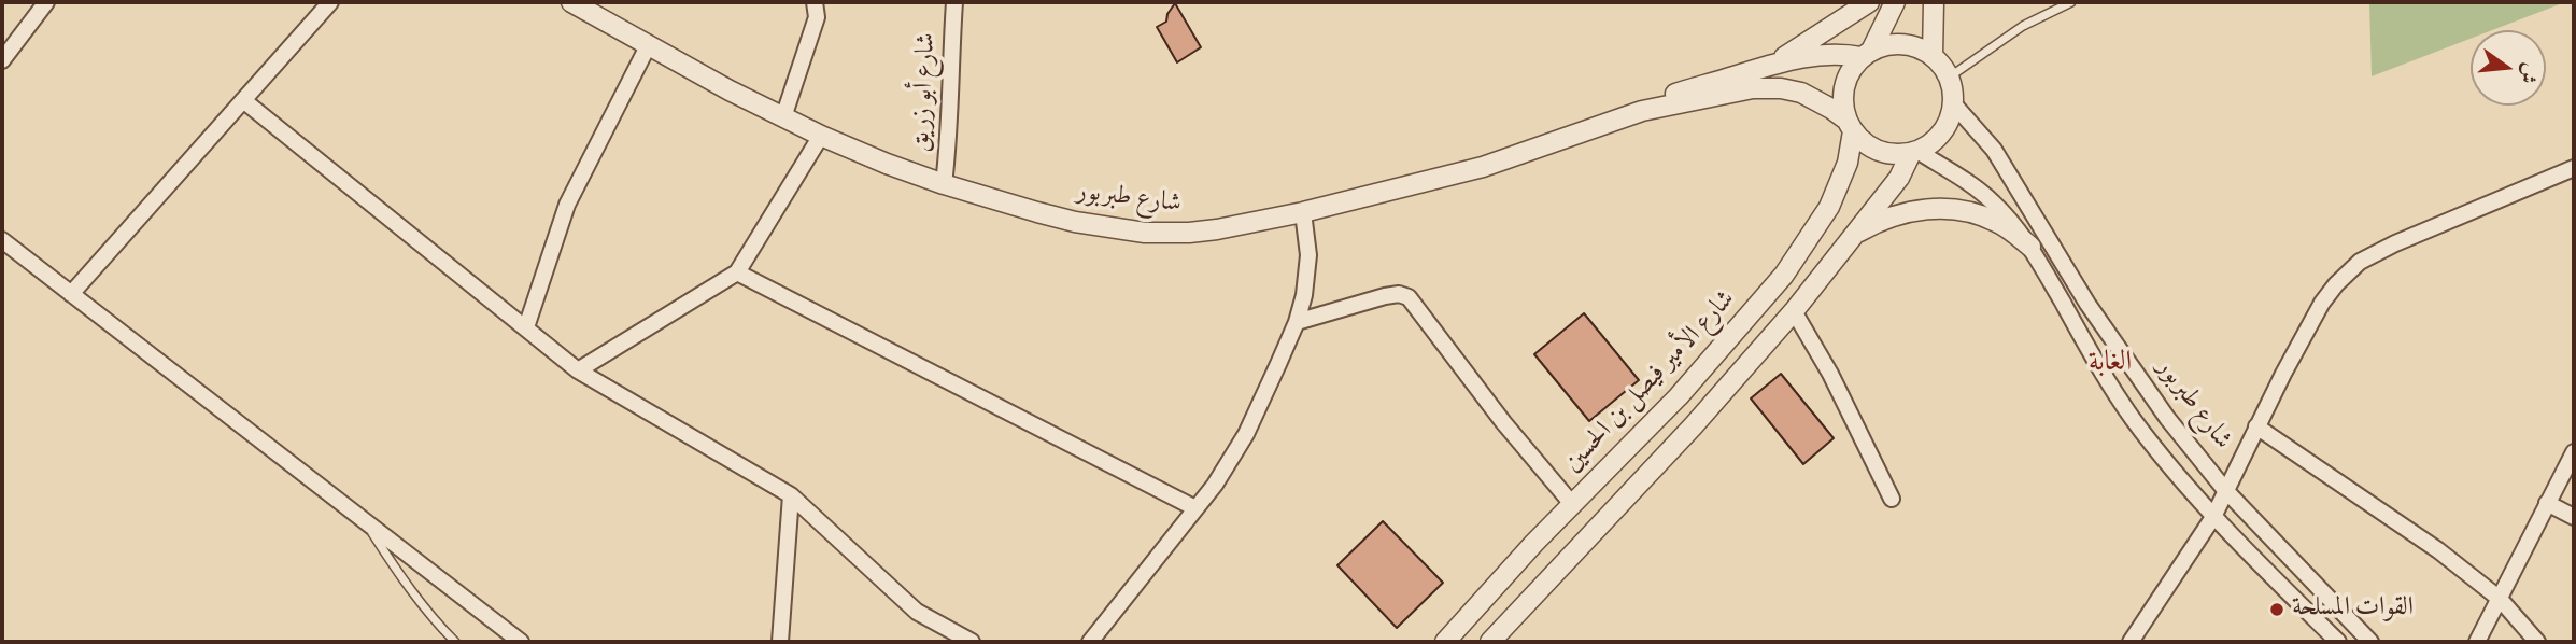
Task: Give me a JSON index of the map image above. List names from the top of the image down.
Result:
{
  "streets": {
    "street": ["شارع أبو زريق", "شارع طبربور", "شارع الأمير فيصل بن الحسين"]
  },
  "crossings": [
    ["شارع أبو زريق", "شارع طبربور"],
    ["شارع طبربور", "شارع الأمير فيصل بن الحسين"]
  ],
  "districts": ["الغابة"],
  "places": ["القوات المسلحة"],
  "north": "right"
}
